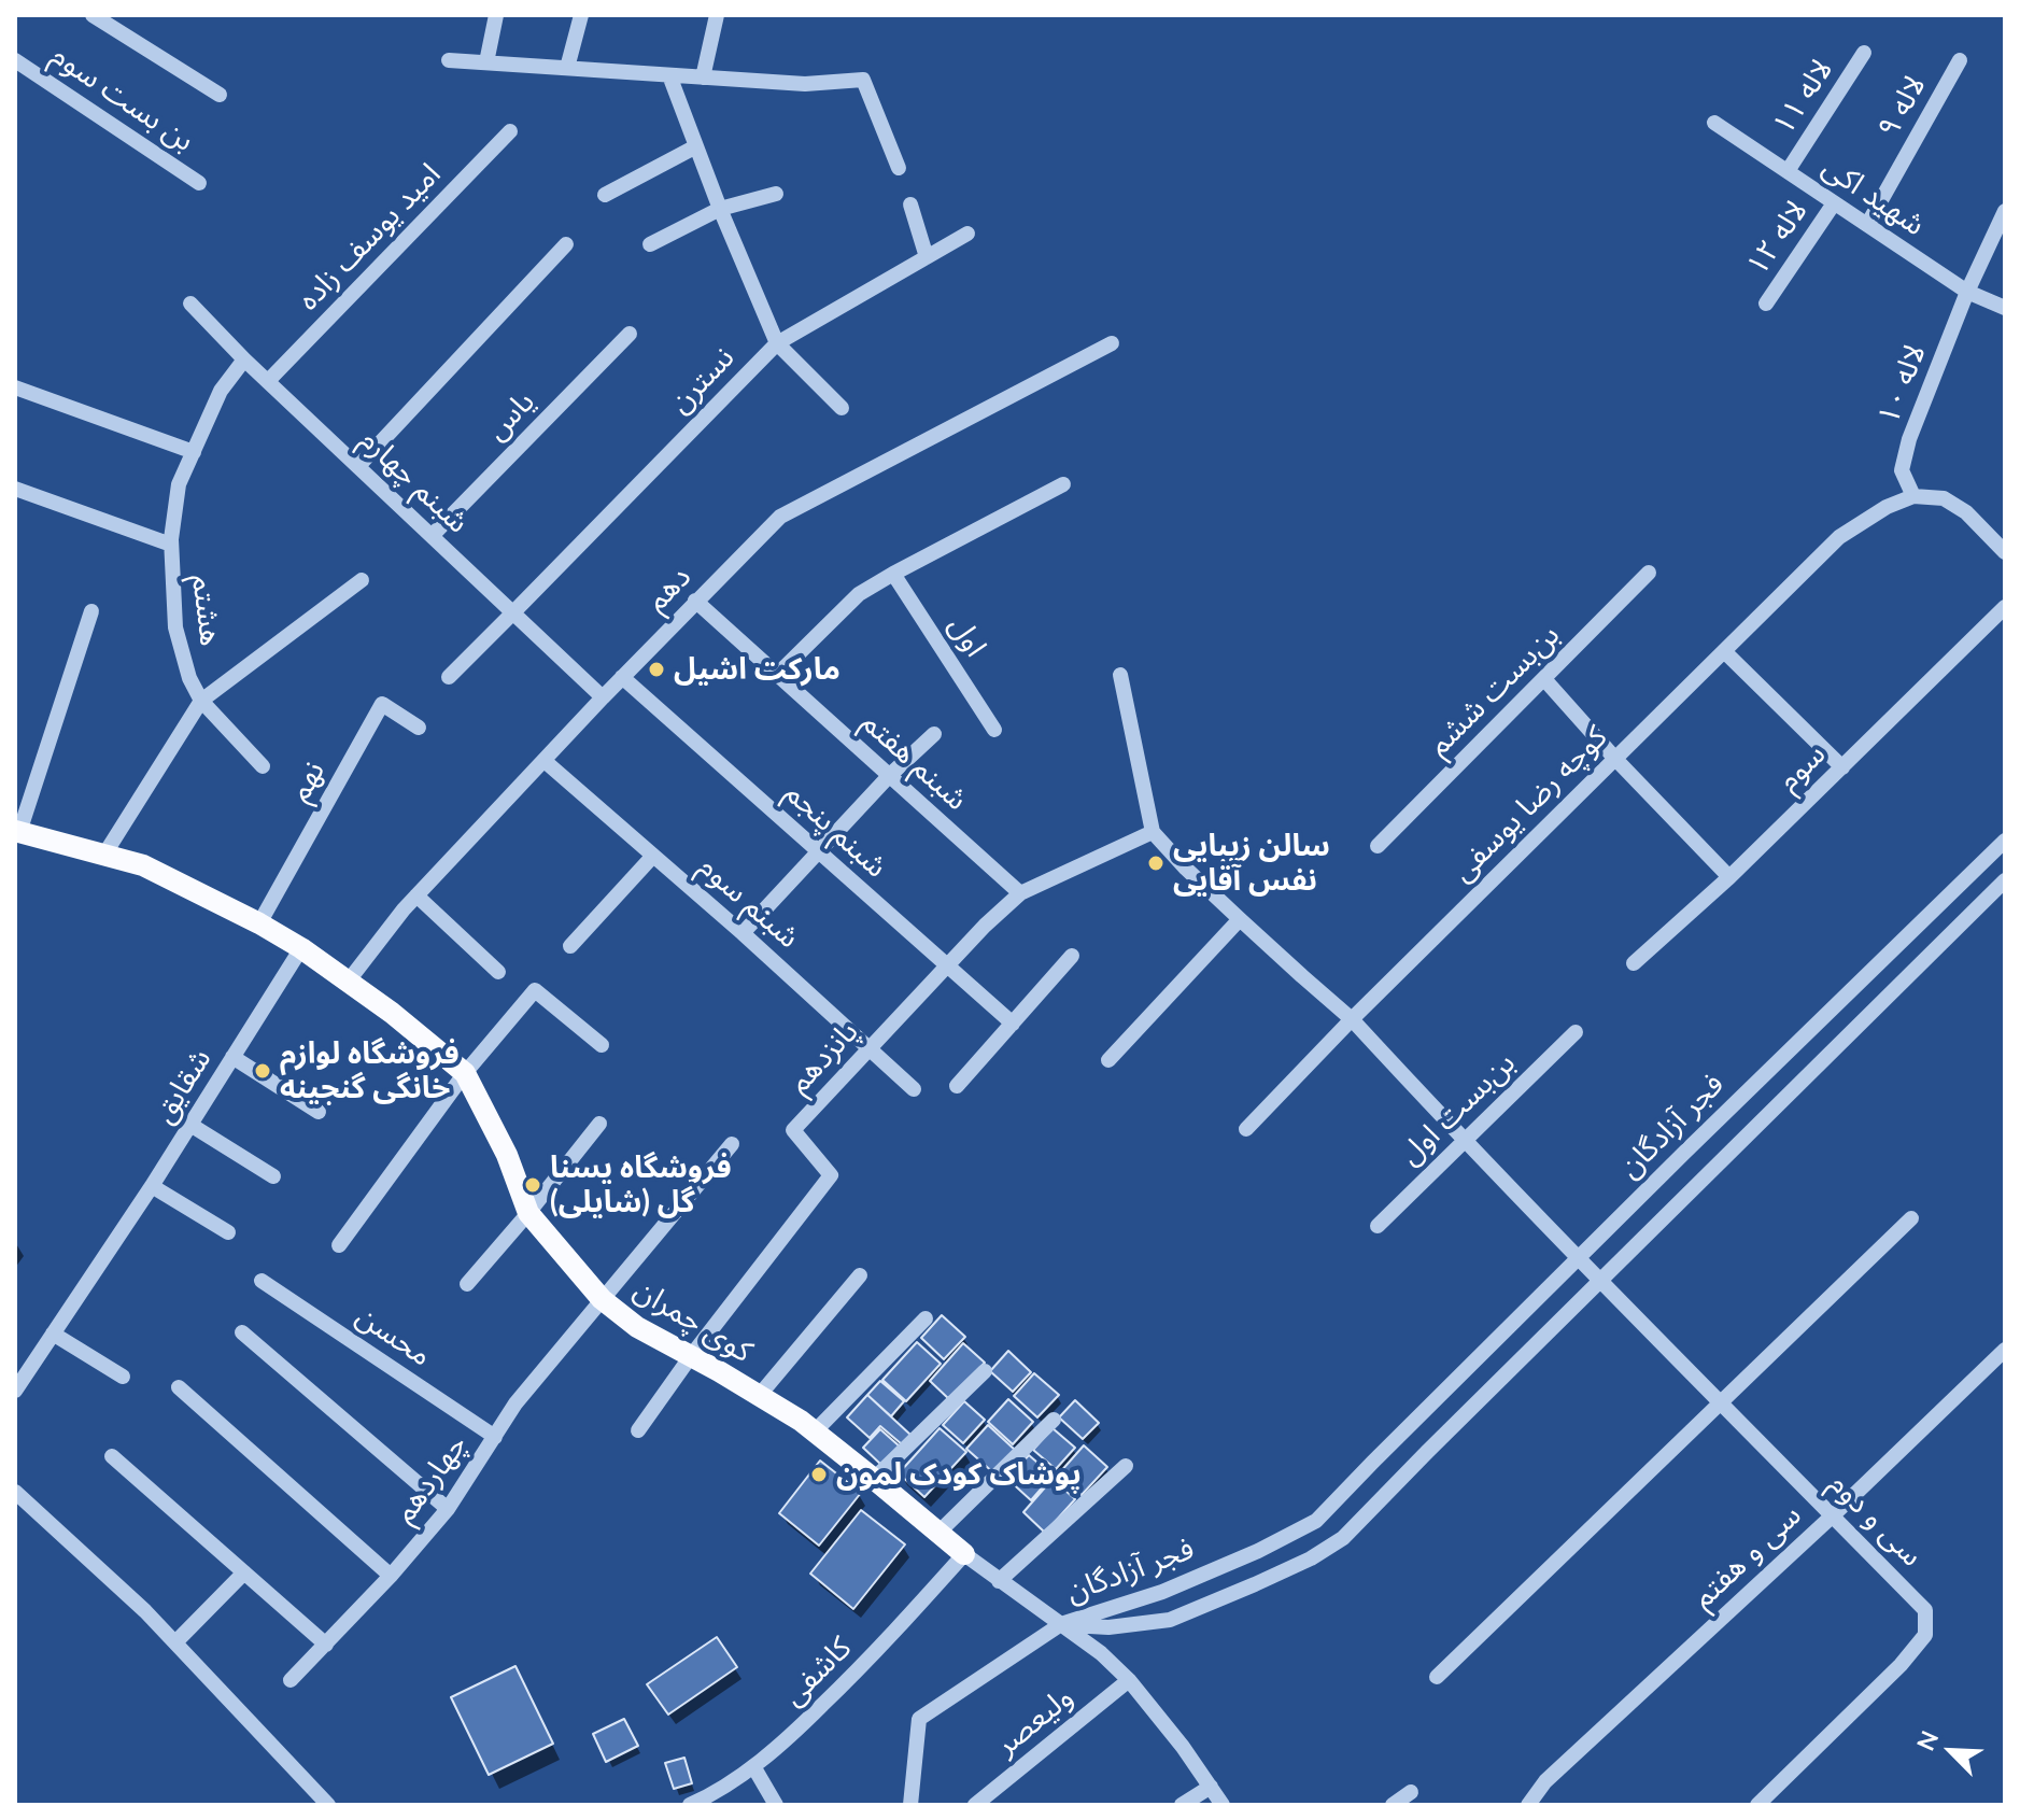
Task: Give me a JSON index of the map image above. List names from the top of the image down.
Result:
{
  "streets": {
    "main road": ["کوی چمران"],
    "street": [
      "لاله ۱۱",
      "بن بست سوم",
      "لاله ۹",
      "شهید اکی",
      "امید یوسف زاده",
      "لاله ۱۲",
      "نسترن",
      "لاله ۱۰",
      "یاس",
      "شبنم چهارم",
      "دهم",
      "هشتم",
      "اول",
      "بن‌بست ششم",
      "شبنم هفتم",
      "سوم",
      "نهم",
      "کوچه رضا یوسفی",
      "شبنم پنجم",
      "شبنم سوم",
      "پانزدهم",
      "شقایق",
      "بن‌بست اول",
      "فجر آزادگان",
      "محسن",
      "چهاردهم",
      "سی و دوم",
      "سی و هفتم",
      "کاشفی",
      "ولیعصر"
    ]
  },
  "crossings": [
    ["لاله ۱۱", "شهید اکی"],
    ["لاله ۹", "شهید اکی"],
    ["شهید اکی", "لاله ۱۲"],
    ["شهید اکی", "لاله ۱۰"],
    ["امید یوسف زاده", "شبنم چهارم"],
    ["نسترن", "شبنم چهارم"],
    ["لاله ۱۰", "کوچه رضا یوسفی"],
    ["یاس", "شبنم چهارم"],
    ["شبنم چهارم", "دهم"],
    ["شبنم چهارم", "هشتم"],
    ["دهم", "شبنم هفتم"],
    ["دهم", "شبنم پنجم"],
    ["دهم", "شبنم سوم"],
    ["دهم", "کوی چمران"],
    ["شبنم هفتم", "پانزدهم"],
    ["نهم", "کوی چمران"],
    ["شبنم پنجم", "پانزدهم"],
    ["شبنم سوم", "پانزدهم"],
    ["پانزدهم", "کوی چمران"],
    ["شقایق", "کوی چمران"],
    ["فجر آزادگان", "کوی چمران"],
    ["فجر آزادگان", "سی و دوم"],
    ["کوی چمران", "چهاردهم"],
    ["کوی چمران", "کاشفی"],
    ["کوی چمران", "ولیعصر"],
    ["محسن", "چهاردهم"],
    ["سی و دوم", "سی و هفتم"]
  ],
  "places": [
    "مارکت اشیل",
    "سالن زیبایی نفس آقایی",
    "فروشگاه لوازم خانگی گنجینه",
    "فروشگاه یسنا گل (شایلی)",
    "پوشاک کودک لمون"
  ],
  "north": "top left"
}
